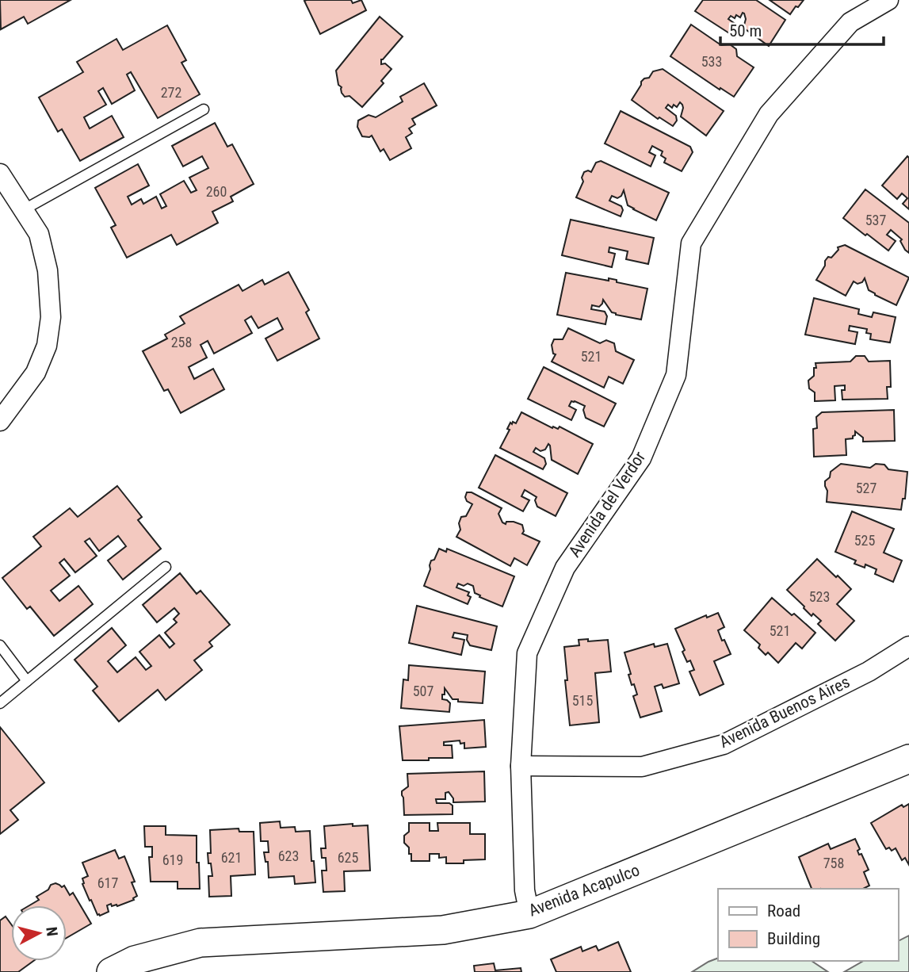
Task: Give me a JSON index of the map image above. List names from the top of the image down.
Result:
{
  "streets": {
    "street": ["Avenida del Verdor", "Avenida Buenos Aires", "Avenida Acapulco"]
  },
  "crossings": [
    ["Avenida del Verdor", "Avenida Buenos Aires"],
    ["Avenida del Verdor", "Avenida Acapulco"]
  ],
  "house_numbers": [
    "533",
    "272",
    "260",
    "537",
    "258",
    "521",
    "527",
    "525",
    "523",
    "521",
    "507",
    "515",
    "623",
    "621",
    "625",
    "619",
    "758",
    "617"
  ],
  "legend": ["Road", "Building"],
  "scale_bar": "50 m",
  "north": "right"
}
